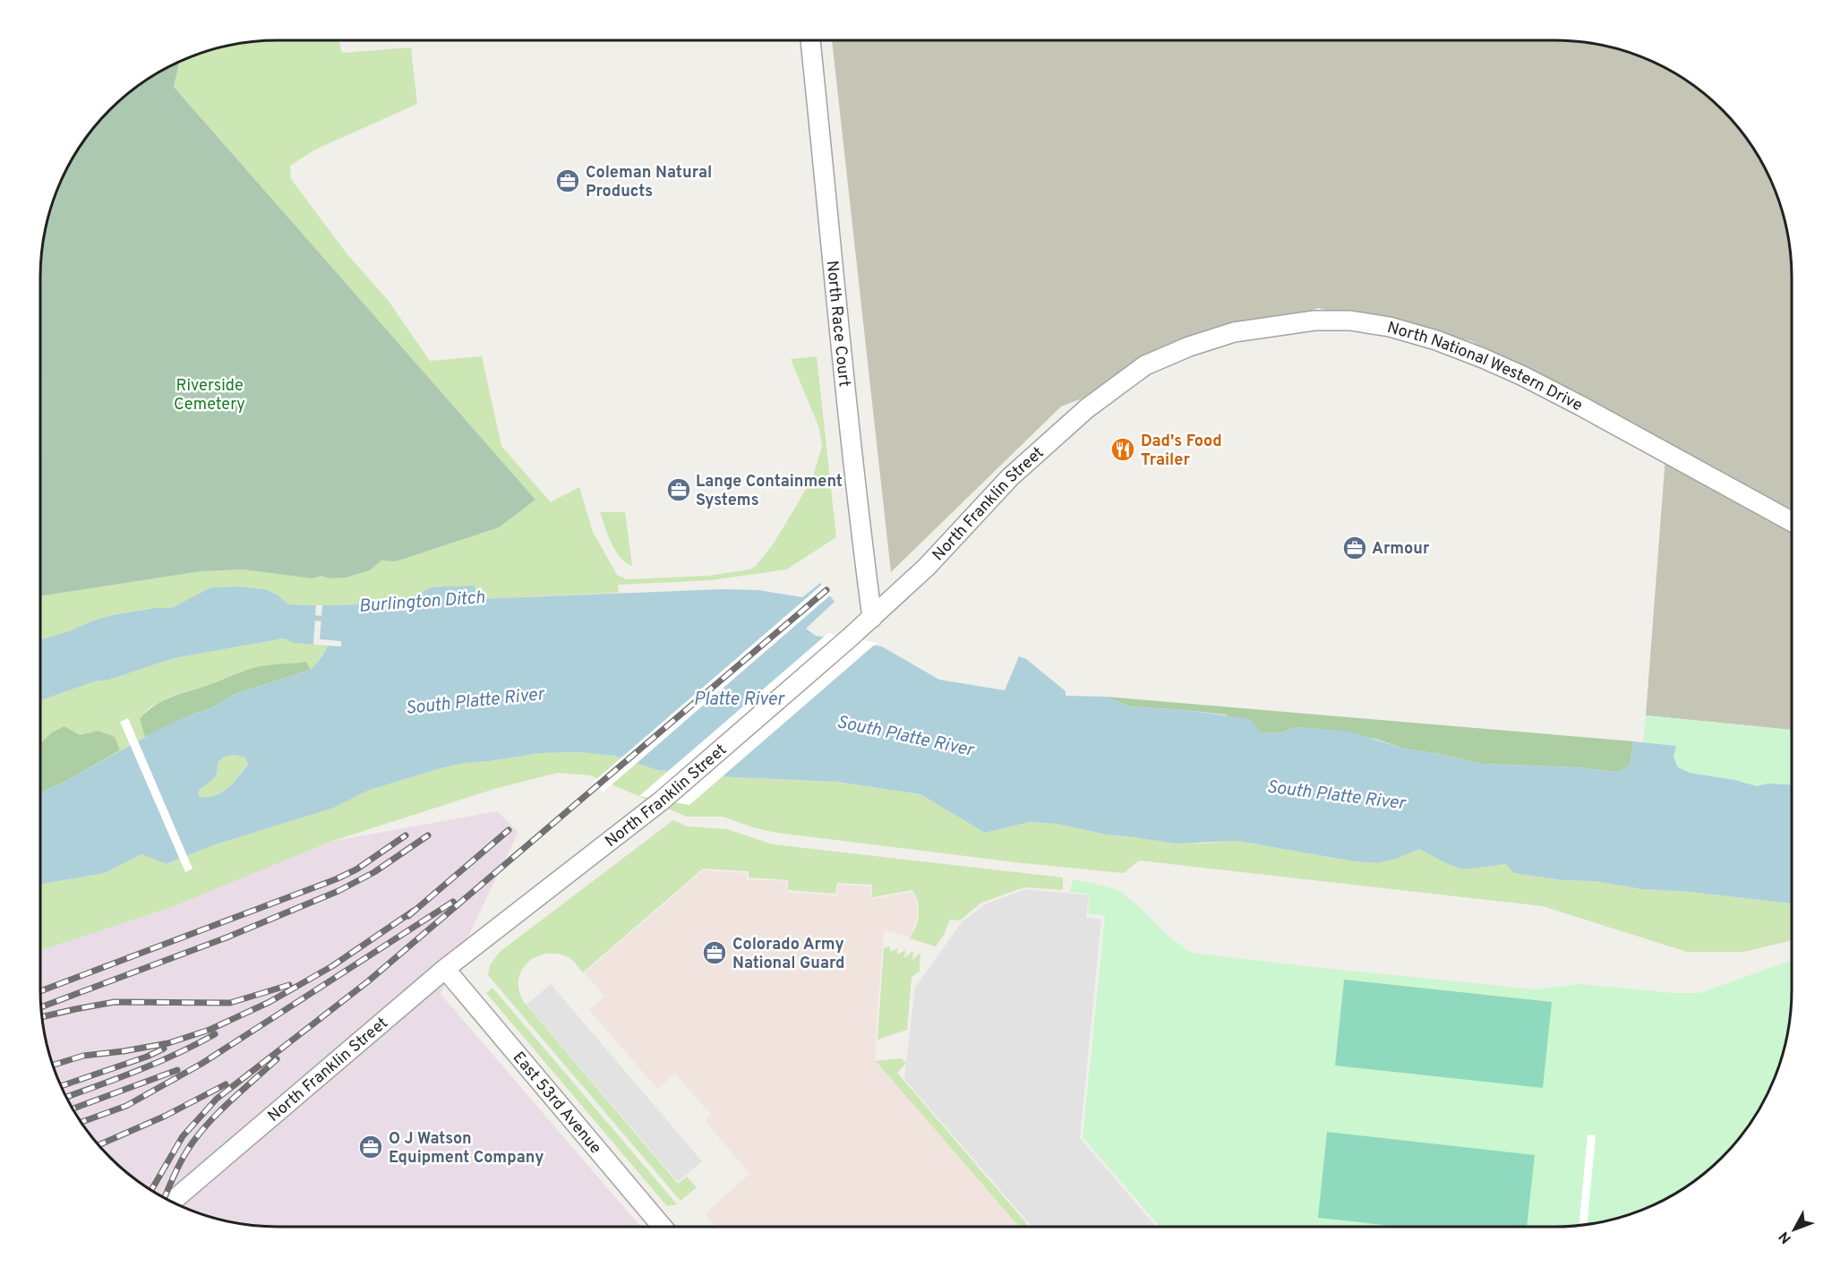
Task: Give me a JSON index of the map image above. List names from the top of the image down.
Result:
{
  "streets": {
    "street": [
      "North Race Court",
      "North National Western Drive",
      "North Franklin Street",
      "East 53rd Avenue"
    ]
  },
  "crossings": [
    ["North Race Court", "North Franklin Street"],
    ["North National Western Drive", "North Franklin Street"],
    ["North Franklin Street", "East 53rd Avenue"]
  ],
  "water": ["Burlington Ditch", "Platte River", "South Platte River"],
  "parks": ["Riverside Cemetery"],
  "places": {
    "office": [
      "Coleman Natural Products",
      "Lange Containment Systems",
      "Armour",
      "Colorado Army National Guard",
      "O J Watson Equipment Company"
    ],
    "restaurant": ["Dad's Food Trailer"]
  },
  "north": "bottom left"
}
